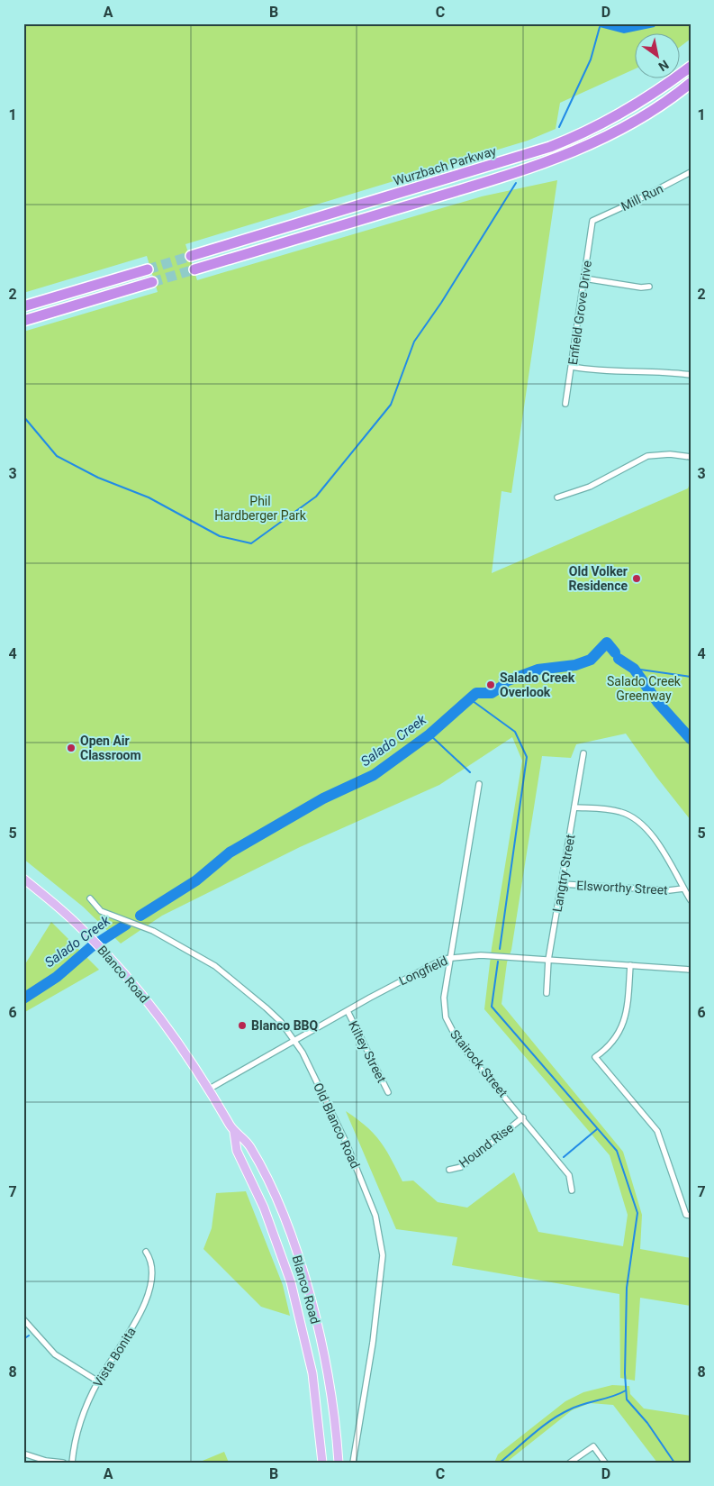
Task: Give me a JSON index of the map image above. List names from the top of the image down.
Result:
{
  "streets": {
    "highway": ["Wurzbach Parkway"],
    "main road": ["Blanco Road"],
    "street": [
      "Mill Run",
      "Enfield Grove Drive",
      "Langtry Street",
      "Elsworthy Street",
      "Longfield",
      "Kiltey Street",
      "Stairock Street",
      "Old Blanco Road",
      "Hound Rise",
      "Vista Bonita"
    ]
  },
  "crossings": [
    ["Mill Run", "Enfield Grove Drive"],
    ["Langtry Street", "Elsworthy Street"],
    ["Langtry Street", "Longfield"],
    ["Longfield", "Blanco Road"],
    ["Longfield", "Kiltey Street"],
    ["Longfield", "Stairock Street"],
    ["Longfield", "Old Blanco Road"],
    ["Stairock Street", "Hound Rise"]
  ],
  "water": ["Salado Creek"],
  "parks": ["Phil Hardberger Park", "Salado Creek Greenway"],
  "places": [
    "Old Volker Residence",
    "Salado Creek Overlook",
    "Open Air Classroom",
    "Blanco BBQ"
  ],
  "north": "bottom right",
  "grid": {
    "columns": [
      "A",
      "B",
      "C",
      "D"
    ],
    "rows": [
      "1",
      "2",
      "3",
      "4",
      "5",
      "6",
      "7",
      "8"
    ]
  }
}
